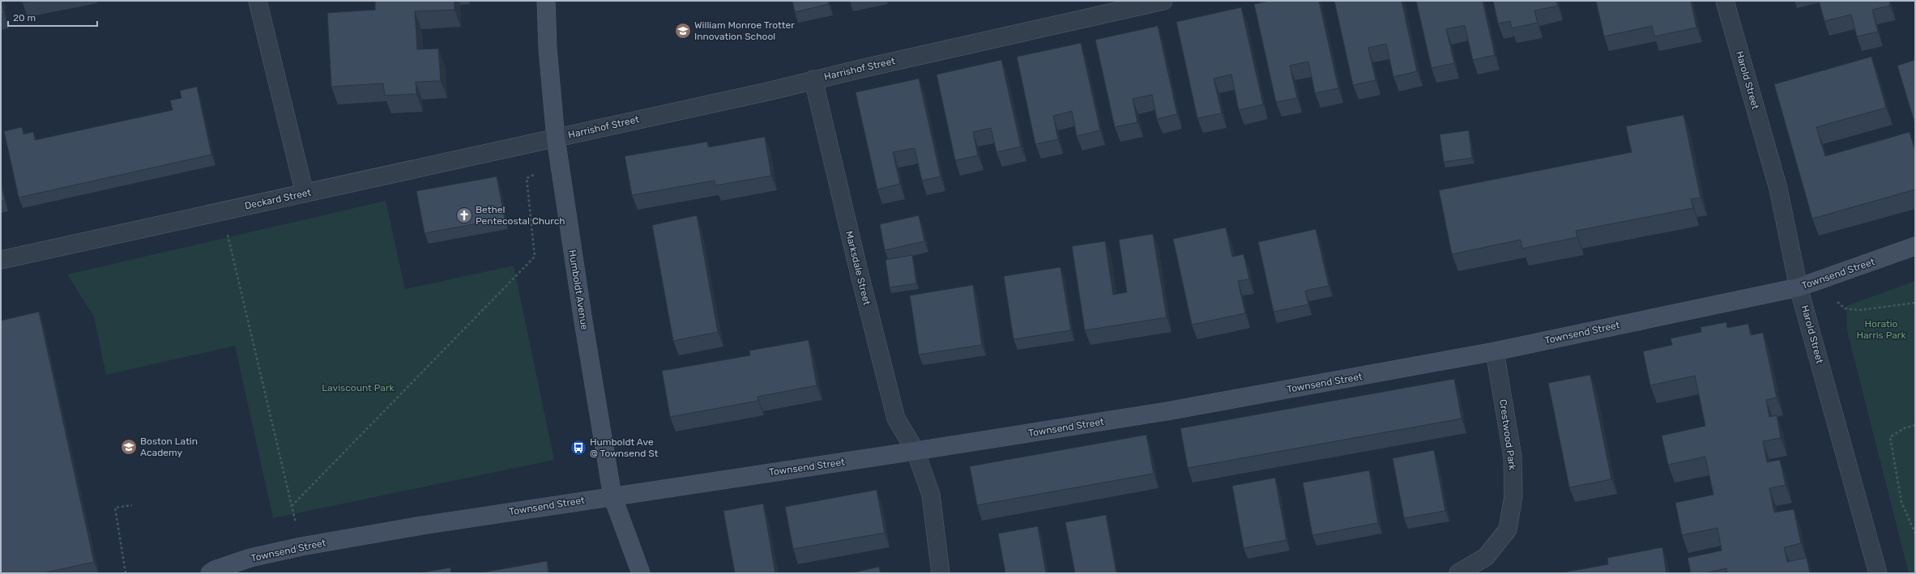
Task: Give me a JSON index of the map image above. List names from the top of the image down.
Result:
{
  "streets": {
    "main road": ["Townsend Street", "Humboldt Avenue"],
    "street": [
      "Harrishof Street",
      "Harold Street",
      "Deckard Street",
      "Marksdale Street",
      "Crestwood Park"
    ]
  },
  "crossings": [
    ["Harrishof Street", "Deckard Street"],
    ["Harrishof Street", "Marksdale Street"],
    ["Harrishof Street", "Humboldt Avenue"],
    ["Harold Street", "Townsend Street"],
    ["Deckard Street", "Humboldt Avenue"],
    ["Marksdale Street", "Townsend Street"],
    ["Townsend Street", "Humboldt Avenue"],
    ["Townsend Street", "Crestwood Park"]
  ],
  "parks": ["Horatio Harris Park", "Laviscount Park"],
  "places": {
    "school or university": ["William Monroe Trotter Innovation School", "Boston Latin Academy"],
    "church": ["Bethel Pentecostal Church"],
    "bus stop": ["Humboldt Ave @ Townsend St"]
  },
  "scale_bar": "20 m"
}
